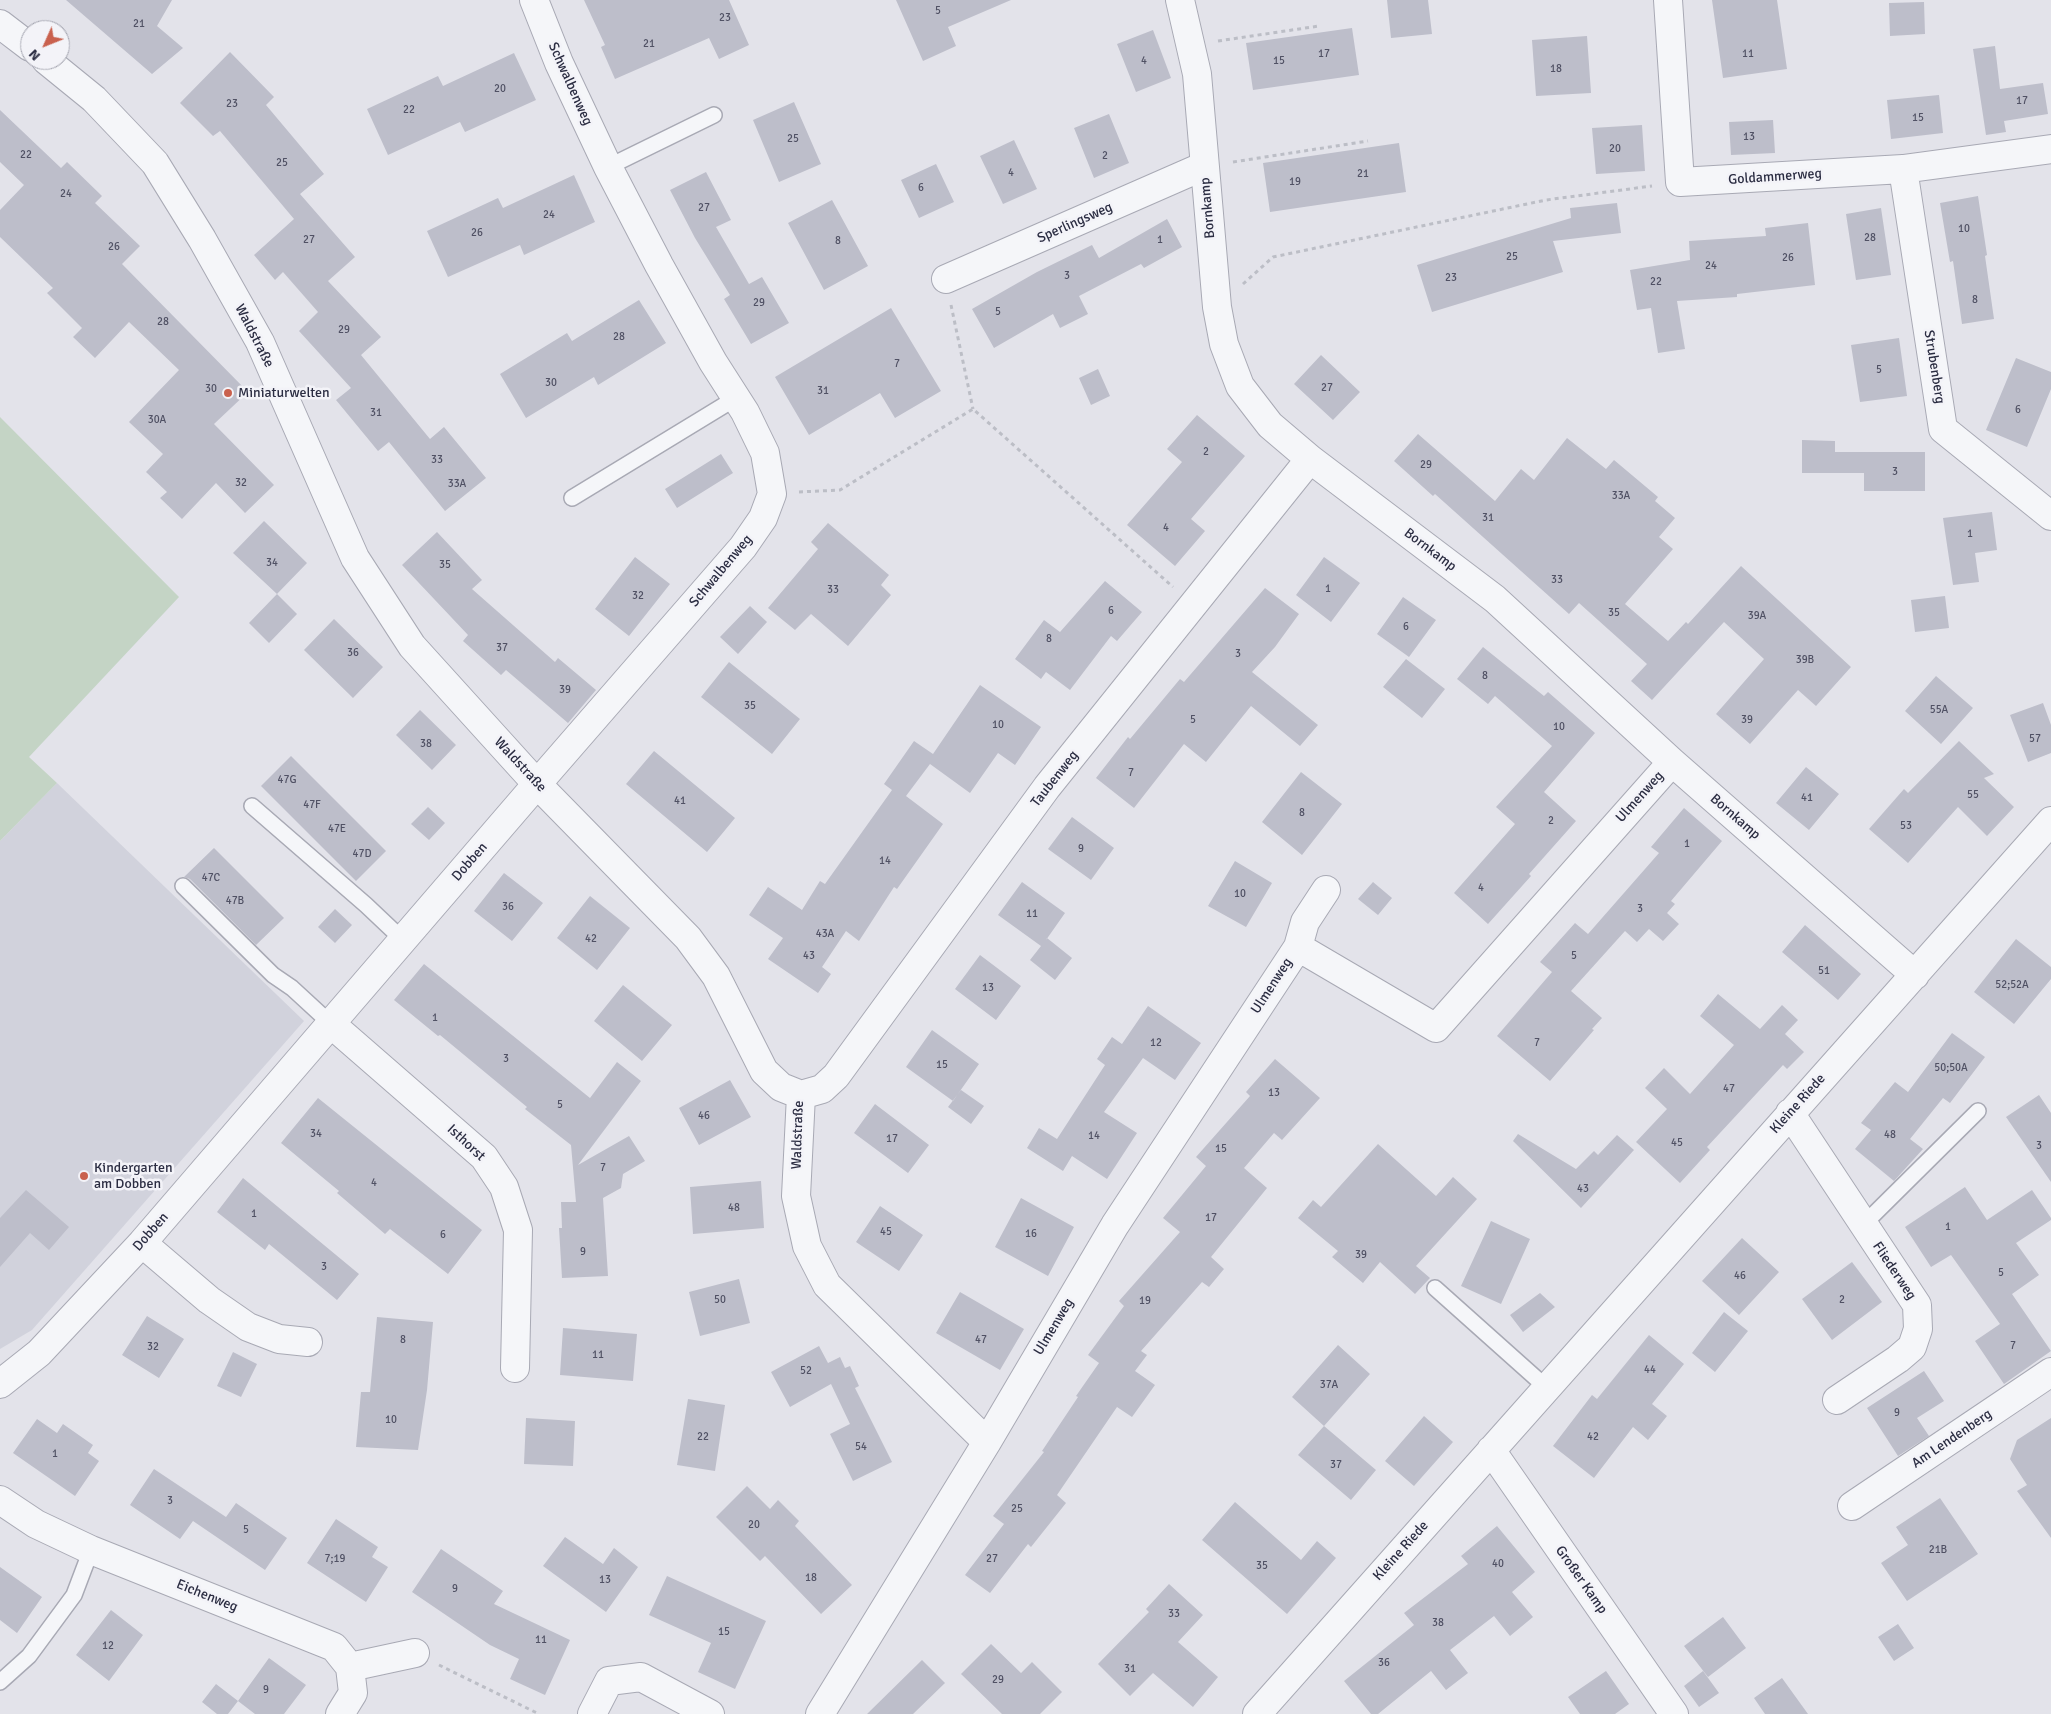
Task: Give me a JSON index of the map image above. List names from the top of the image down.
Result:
{
  "streets": {
    "street": [
      "Schwalbenweg",
      "Goldammerweg",
      "Bornkamp",
      "Sperlingsweg",
      "Waldstraße",
      "Strubenberg",
      "Taubenweg",
      "Ulmenweg",
      "Dobben",
      "Kleine Riede",
      "Isthorst",
      "Fliederweg",
      "Am Lendenberg",
      "Großer Kamp",
      "Eichenweg"
    ]
  },
  "crossings": [
    ["Schwalbenweg", "Waldstraße"],
    ["Schwalbenweg", "Dobben"],
    ["Goldammerweg", "Strubenberg"],
    ["Bornkamp", "Sperlingsweg"],
    ["Bornkamp", "Taubenweg"],
    ["Bornkamp", "Ulmenweg"],
    ["Bornkamp", "Kleine Riede"],
    ["Waldstraße", "Taubenweg"],
    ["Waldstraße", "Ulmenweg"],
    ["Waldstraße", "Dobben"],
    ["Dobben", "Isthorst"],
    ["Kleine Riede", "Fliederweg"],
    ["Kleine Riede", "Großer Kamp"]
  ],
  "places": ["Miniaturwelten", "Kindergarten am Dobben"],
  "house_numbers": [
    "5",
    "23",
    "21",
    "21",
    "17",
    "11",
    "4",
    "15",
    "18",
    "20",
    "17",
    "23",
    "22",
    "15",
    "13",
    "25",
    "20",
    "22",
    "2",
    "25",
    "4",
    "21",
    "19",
    "6",
    "24",
    "27",
    "24",
    "10",
    "26",
    "28",
    "27",
    "1",
    "8",
    "26",
    "25",
    "26",
    "24",
    "3",
    "23",
    "22",
    "8",
    "29",
    "5",
    "28",
    "29",
    "28",
    "7",
    "5",
    "30",
    "27",
    "30",
    "31",
    "6",
    "31",
    "30A",
    "2",
    "33",
    "29",
    "3",
    "32",
    "33A",
    "33A",
    "31",
    "4",
    "1",
    "34",
    "35",
    "33",
    "1",
    "33",
    "32",
    "6",
    "35",
    "39A",
    "6",
    "8",
    "37",
    "36",
    "3",
    "39B",
    "8",
    "39",
    "35",
    "55A",
    "5",
    "39",
    "10",
    "10",
    "57",
    "38",
    "7",
    "47G",
    "55",
    "41",
    "41",
    "47F",
    "8",
    "2",
    "53",
    "47E",
    "1",
    "9",
    "47D",
    "14",
    "47C",
    "4",
    "10",
    "47B",
    "36",
    "3",
    "11",
    "43A",
    "42",
    "43",
    "5",
    "51",
    "52;52A",
    "13",
    "1",
    "12",
    "7",
    "3",
    "15",
    "50;50A",
    "47",
    "13",
    "5",
    "46",
    "34",
    "48",
    "14",
    "17",
    "45",
    "3",
    "15",
    "7",
    "4",
    "43",
    "48",
    "1",
    "17",
    "1",
    "45",
    "16",
    "6",
    "9",
    "39",
    "3",
    "5",
    "46",
    "50",
    "2",
    "19",
    "8",
    "47",
    "7",
    "32",
    "11",
    "44",
    "52",
    "37A",
    "9",
    "10",
    "22",
    "42",
    "54",
    "1",
    "37",
    "3",
    "25",
    "20",
    "5",
    "21B",
    "7;19",
    "27",
    "40",
    "35",
    "18",
    "13",
    "9",
    "33",
    "38",
    "15",
    "11",
    "12",
    "36",
    "31",
    "29",
    "9"
  ],
  "north": "bottom left"
}
